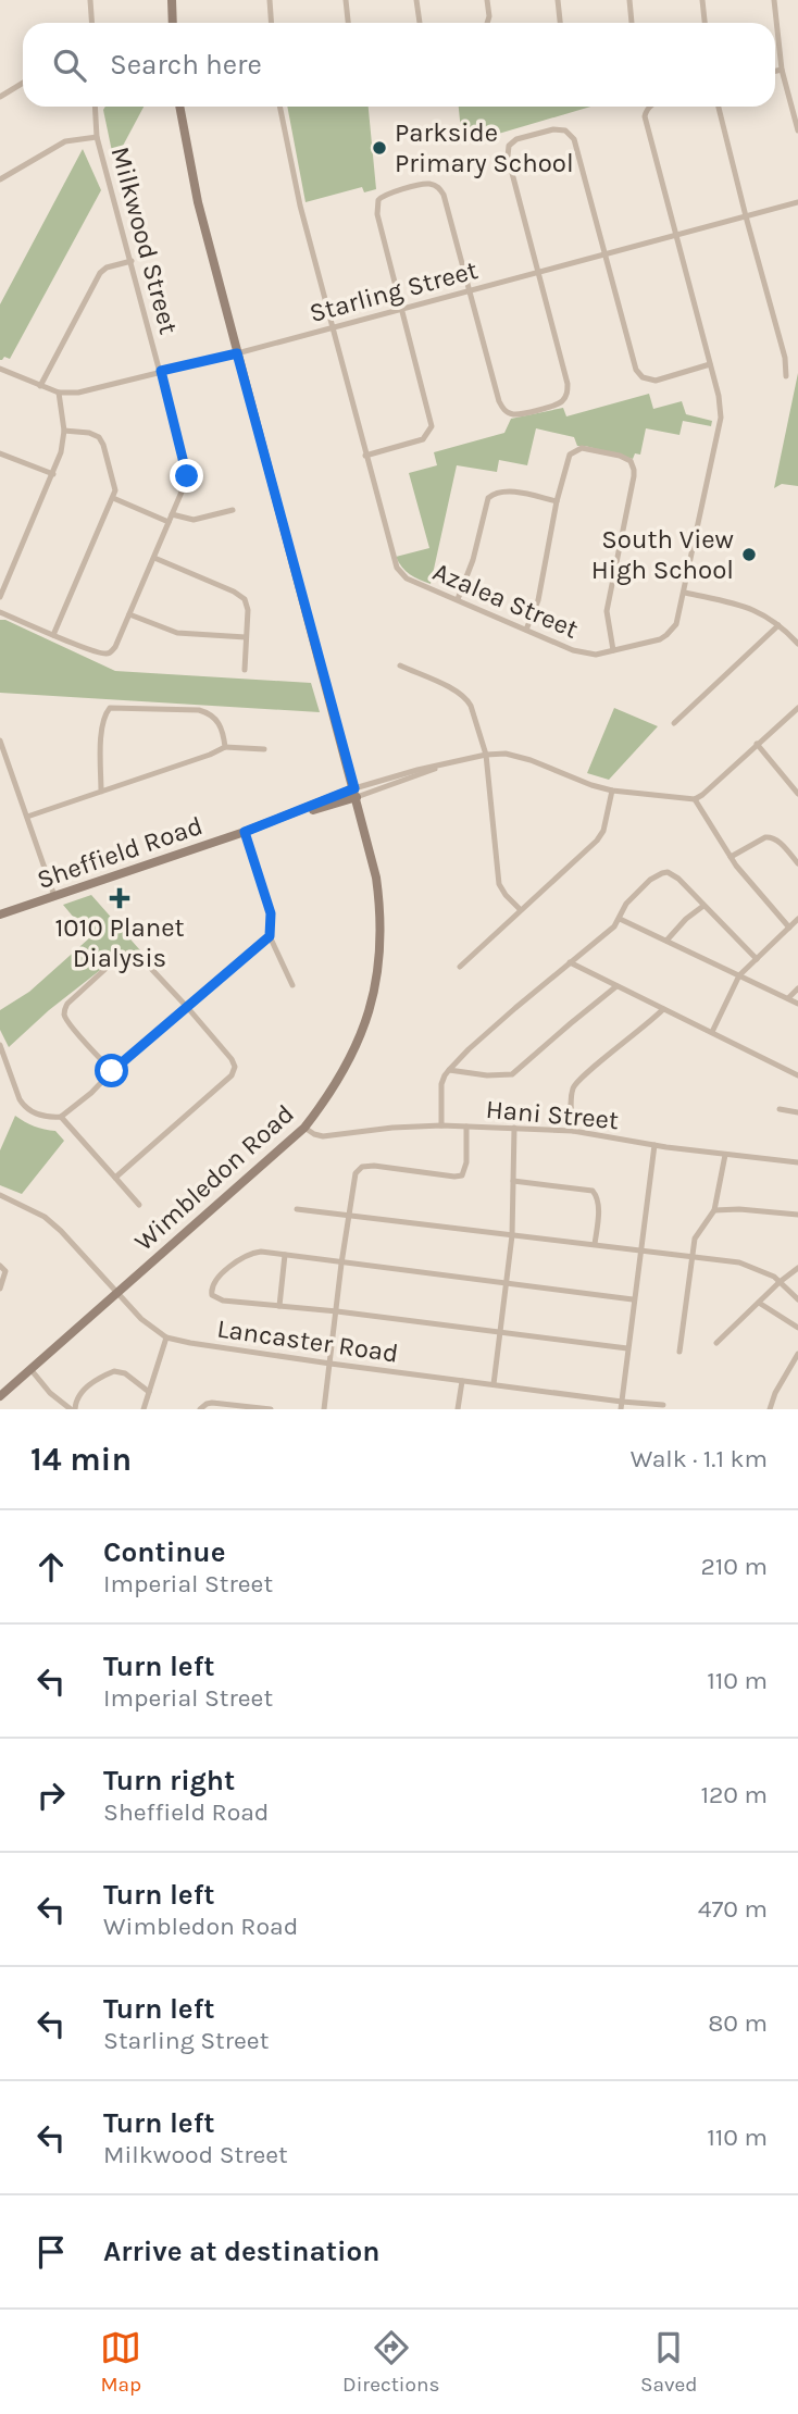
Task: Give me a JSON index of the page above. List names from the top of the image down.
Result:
{
  "streets": {
    "street": [
      "Milkwood Street",
      "Starling Street",
      "Azalea Street",
      "Sheffield Road",
      "Hani Street",
      "Wimbledon Road",
      "Lancaster Road"
    ]
  },
  "crossings": [
    ["Milkwood Street", "Starling Street"],
    ["Starling Street", "Azalea Street"],
    ["Starling Street", "Wimbledon Road"],
    ["Sheffield Road", "Wimbledon Road"],
    ["Hani Street", "Wimbledon Road"],
    ["Wimbledon Road", "Lancaster Road"]
  ],
  "places": {
    "other": ["Parkside Primary School", "South View High School"],
    "health": ["1010 Planet Dialysis"]
  },
  "page": {
    "search": "Search here",
    "heading": ["14 min", "Walk · 1.1 km"],
    "list": [
      ["Continue", "Imperial Street", "210 m"],
      ["Turn left", "Imperial Street", "110 m"],
      ["Turn right", "Sheffield Road", "120 m"],
      ["Turn left", "Wimbledon Road", "470 m"],
      ["Turn left", "Starling Street", "80 m"],
      ["Turn left", "Milkwood Street", "110 m"],
      "Arrive at destination"
    ],
    "nav": ["Map", "Directions", "Saved"]
  }
}
